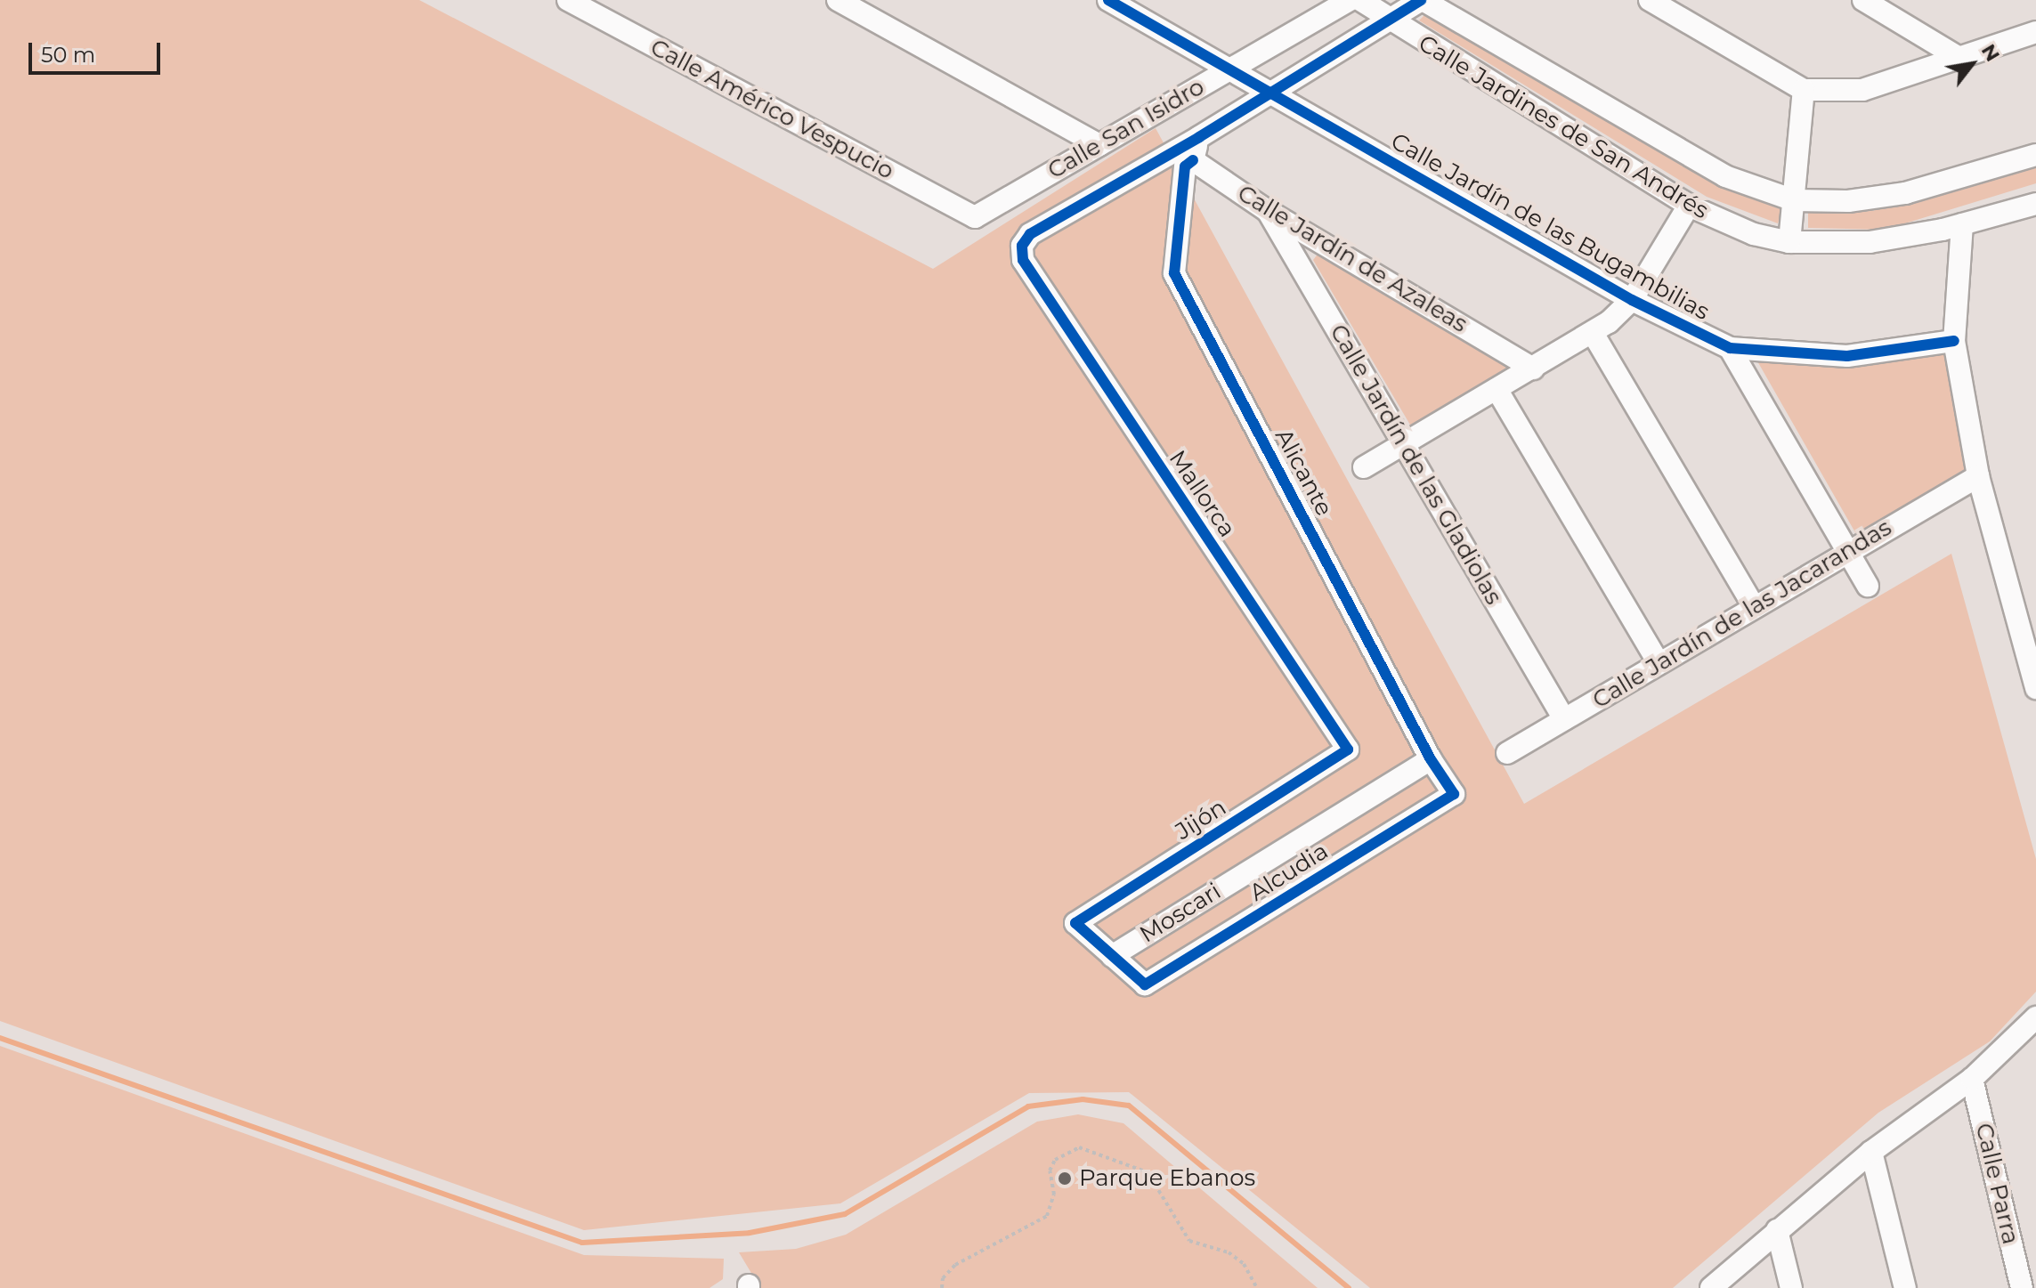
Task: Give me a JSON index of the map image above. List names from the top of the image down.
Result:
{
  "streets": {
    "street": [
      "Calle Américo Vespucio",
      "Calle Jardines de San Andrés",
      "Calle San Isidro",
      "Calle Jardín de las Bugambilias",
      "Calle Jardín de Azaleas",
      "Calle Jardín de las Gladiolas",
      "Alicante",
      "Mallorca",
      "Calle Jardín de las Jacarandas",
      "Jijón",
      "Alcudia",
      "Moscari",
      "Calle Parra"
    ]
  },
  "crossings": [
    ["Calle Américo Vespucio", "Calle San Isidro"],
    ["Calle San Isidro", "Calle Jardín de las Bugambilias"],
    ["Calle Jardín de Azaleas", "Calle Jardín de las Gladiolas"],
    ["Calle Jardín de Azaleas", "Alicante"],
    ["Calle Jardín de las Gladiolas", "Calle Jardín de las Jacarandas"],
    ["Alicante", "Alcudia"],
    ["Alicante", "Moscari"],
    ["Mallorca", "Jijón"],
    ["Jijón", "Alcudia"],
    ["Jijón", "Moscari"],
    ["Alcudia", "Moscari"]
  ],
  "places": ["Parque Ebanos"],
  "scale_bar": "50 m",
  "north": "top right"
}
